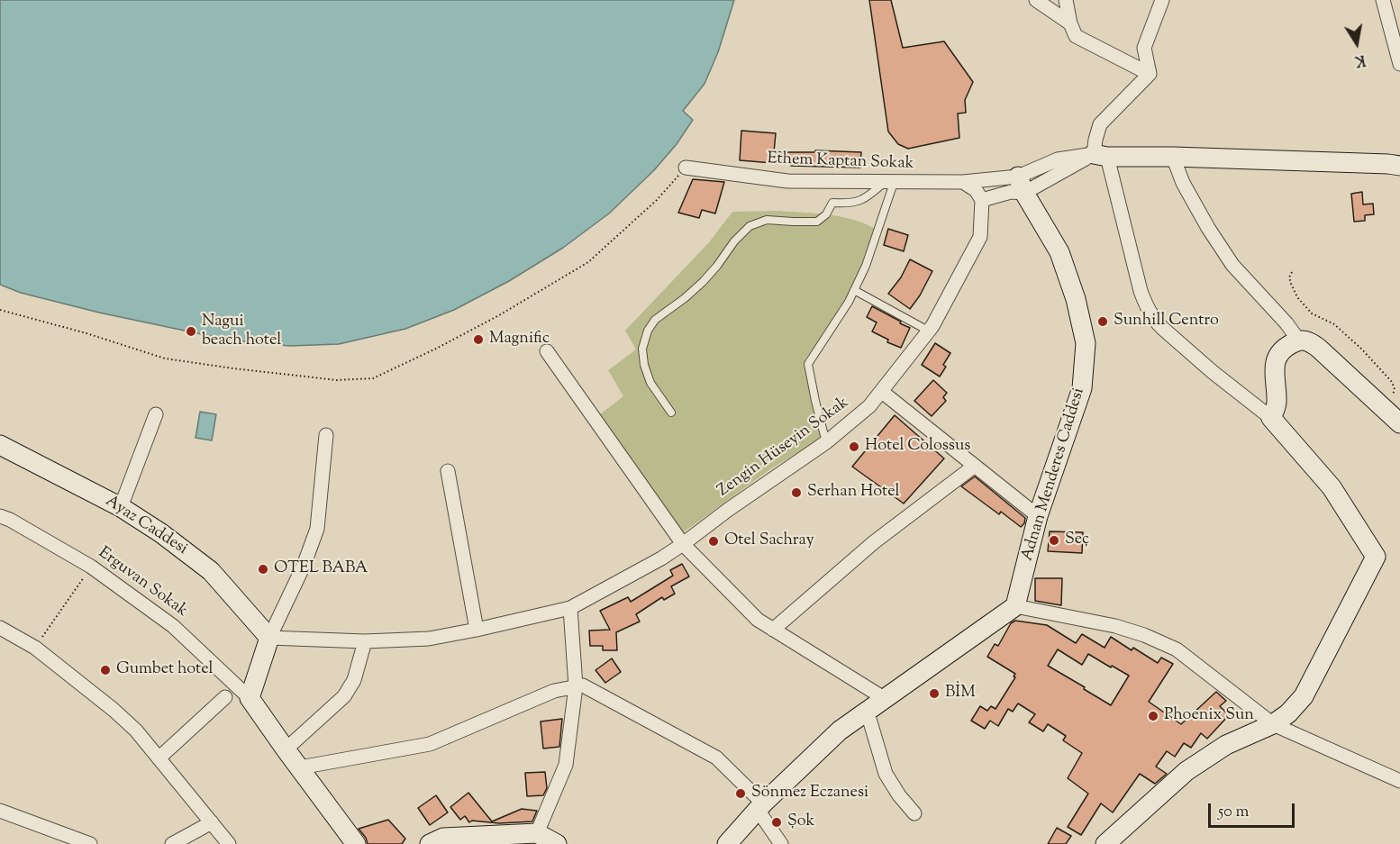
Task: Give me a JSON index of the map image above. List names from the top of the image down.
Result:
{
  "streets": {
    "street": [
      "Ethem Kaptan Sokak",
      "Zengin Hüseyin Sokak",
      "Adnan Menderes Caddesi",
      "Ayaz Caddesi",
      "Erguvan Sokak"
    ]
  },
  "crossings": [
    ["Ethem Kaptan Sokak", "Zengin Hüseyin Sokak"],
    ["Ethem Kaptan Sokak", "Adnan Menderes Caddesi"],
    ["Zengin Hüseyin Sokak", "Ayaz Caddesi"]
  ],
  "places": [
    "Sunhill Centro",
    "Nagui beach hotel",
    "Magnific",
    "Hotel Colossus",
    "Serhan Hotel",
    "Seç",
    "Otel Sachray",
    "OTEL BABA",
    "Gumbet hotel",
    "BİM",
    "Phoenix Sun",
    "Sönmez Eczanesi",
    "Şok"
  ],
  "scale_bar": "50 m",
  "north": "bottom"
}
